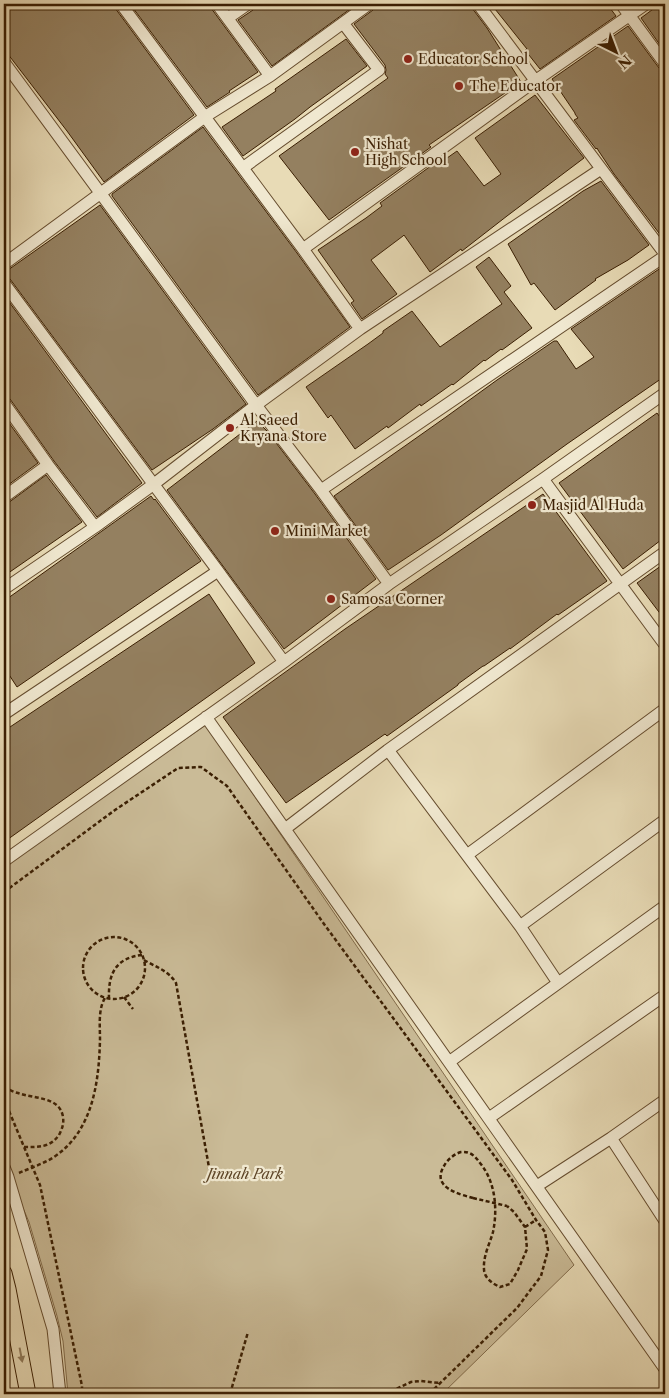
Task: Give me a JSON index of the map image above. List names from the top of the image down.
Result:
{
  "parks": ["Jinnah Park"],
  "places": [
    "Educator School",
    "The Educator",
    "Nishat High School",
    "Al Saeed Kryana Store",
    "Masjid Al Huda",
    "Mini Market",
    "Samosa Corner"
  ],
  "north": "bottom right"
}
